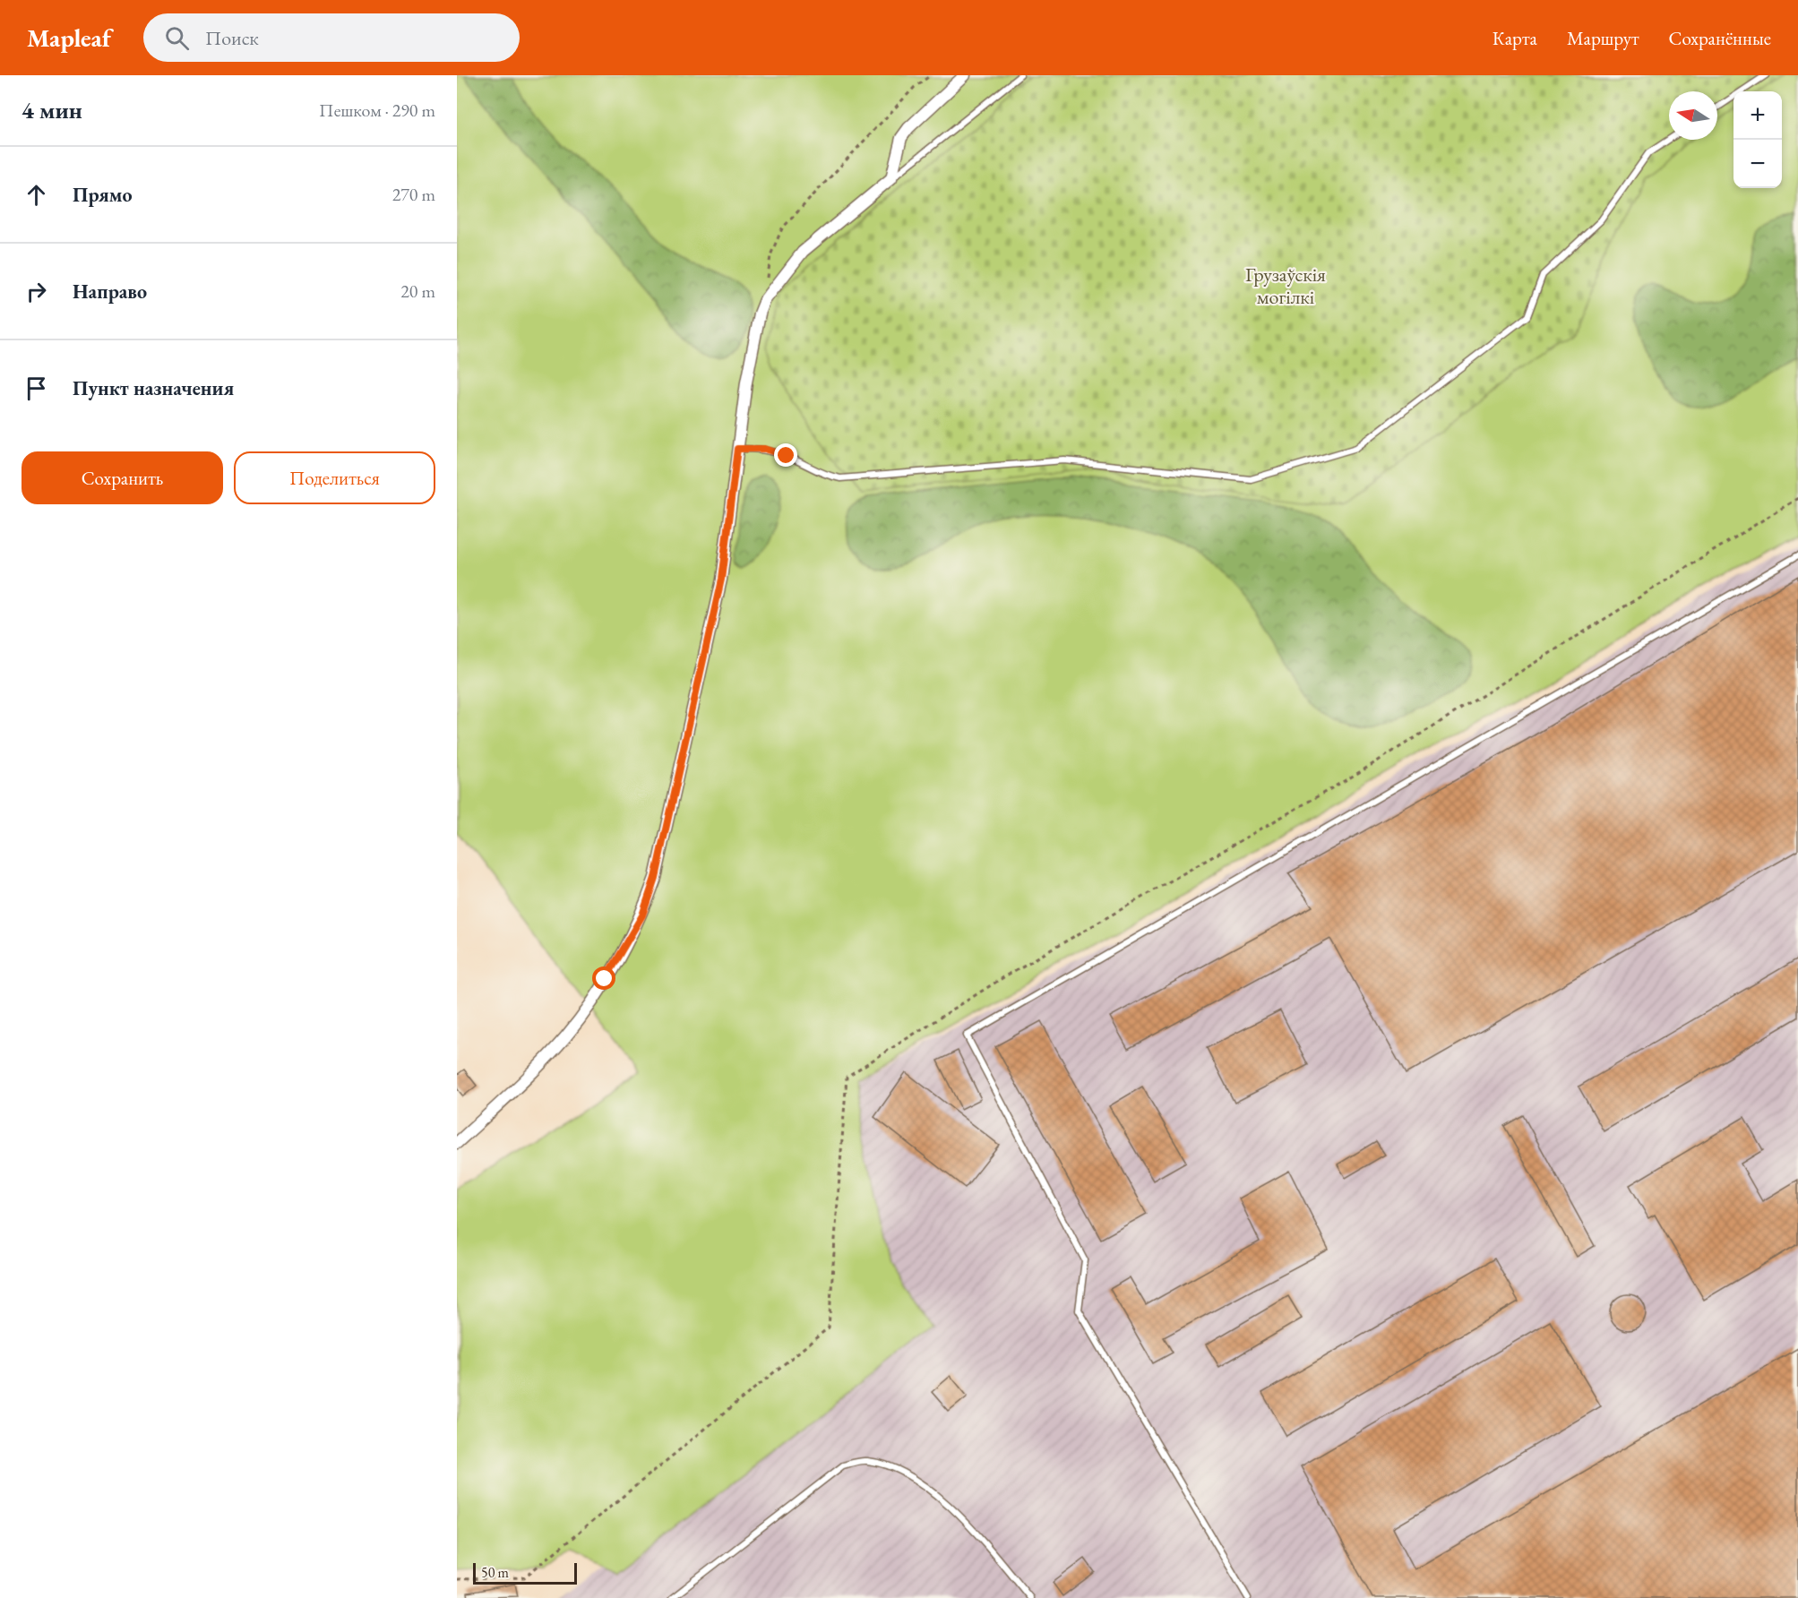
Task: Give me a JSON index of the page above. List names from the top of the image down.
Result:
{
  "parks": ["Грузаўскія могілкі"],
  "scale_bar": "50 m",
  "north": "left",
  "page": {
    "header": "Mapleaf",
    "search": "Поиск",
    "nav": ["Карта", "Маршрут", "Сохранённые"],
    "heading": ["4 мин", "Пешком · 290 m"],
    "map_buttons": ["+", "−"],
    "list": [
      ["Прямо", "270 m"],
      ["Направо", "20 m"],
      "Пункт назначения"
    ],
    "buttons": ["Сохранить", "Поделиться"],
    "scale": "50 m"
  }
}
